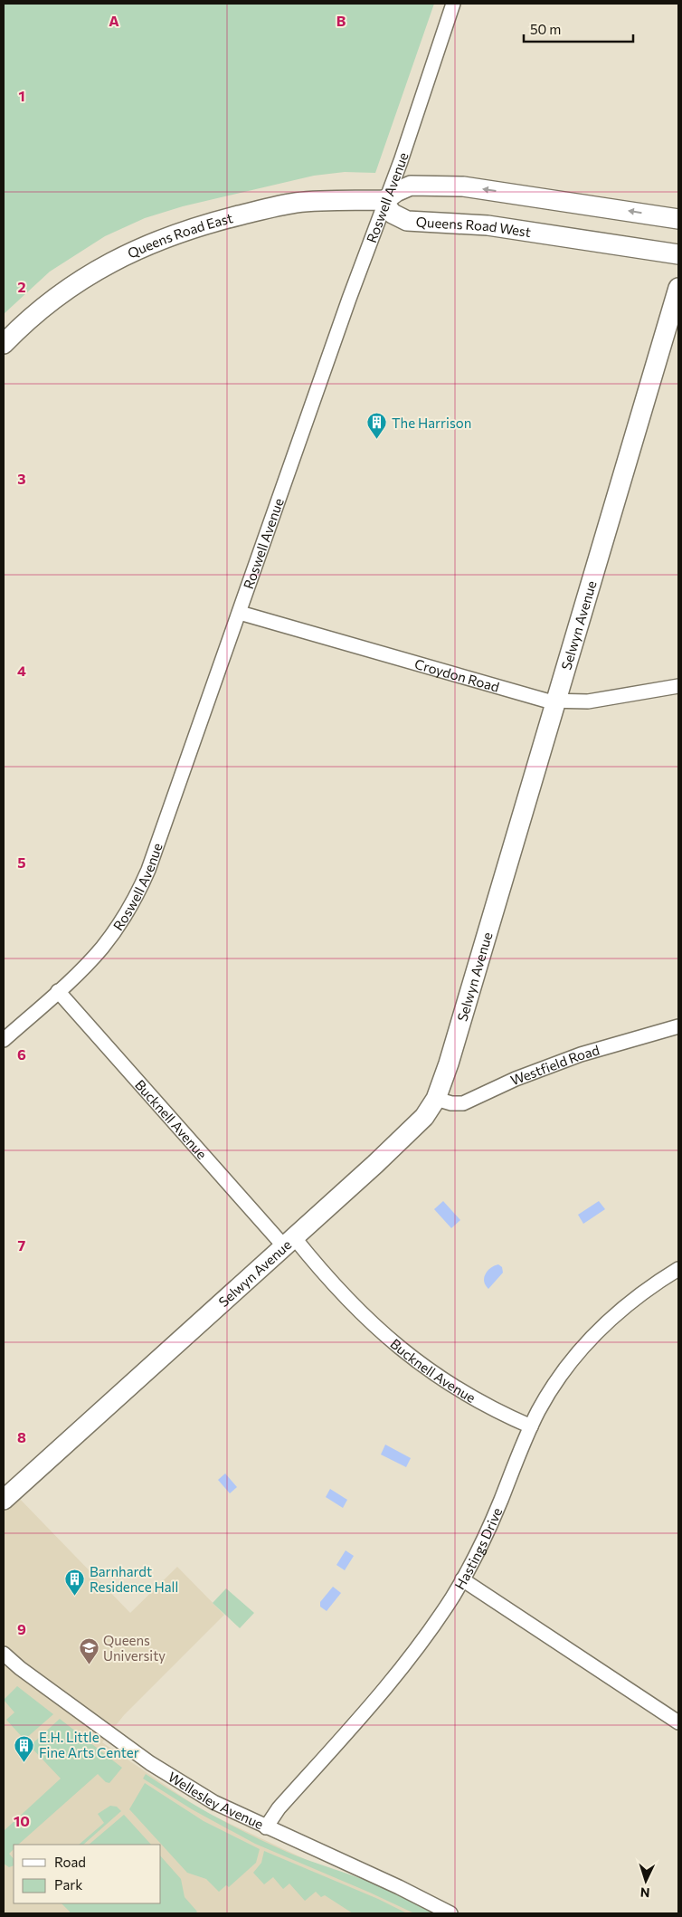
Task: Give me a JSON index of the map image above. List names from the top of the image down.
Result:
{
  "streets": {
    "street": [
      "Roswell Avenue",
      "Queens Road West",
      "Queens Road East",
      "Selwyn Avenue",
      "Croydon Road",
      "Westfield Road",
      "Bucknell Avenue",
      "Hastings Drive",
      "Wellesley Avenue"
    ]
  },
  "crossings": [
    ["Roswell Avenue", "Queens Road West"],
    ["Roswell Avenue", "Queens Road East"],
    ["Roswell Avenue", "Croydon Road"],
    ["Roswell Avenue", "Bucknell Avenue"],
    ["Queens Road West", "Queens Road East"],
    ["Selwyn Avenue", "Croydon Road"],
    ["Selwyn Avenue", "Westfield Road"],
    ["Selwyn Avenue", "Bucknell Avenue"],
    ["Bucknell Avenue", "Hastings Drive"],
    ["Hastings Drive", "Wellesley Avenue"]
  ],
  "places": {
    "building": ["The Harrison", "Barnhardt Residence Hall", "E.H. Little Fine Arts Center"],
    "school or university": ["Queens University"]
  },
  "legend": ["Road", "Park"],
  "scale_bar": "50 m",
  "north": "bottom",
  "grid": {
    "columns": ["A", "B"],
    "rows": [
      "1",
      "2",
      "3",
      "4",
      "5",
      "6",
      "7",
      "8",
      "9",
      "10"
    ]
  }
}
